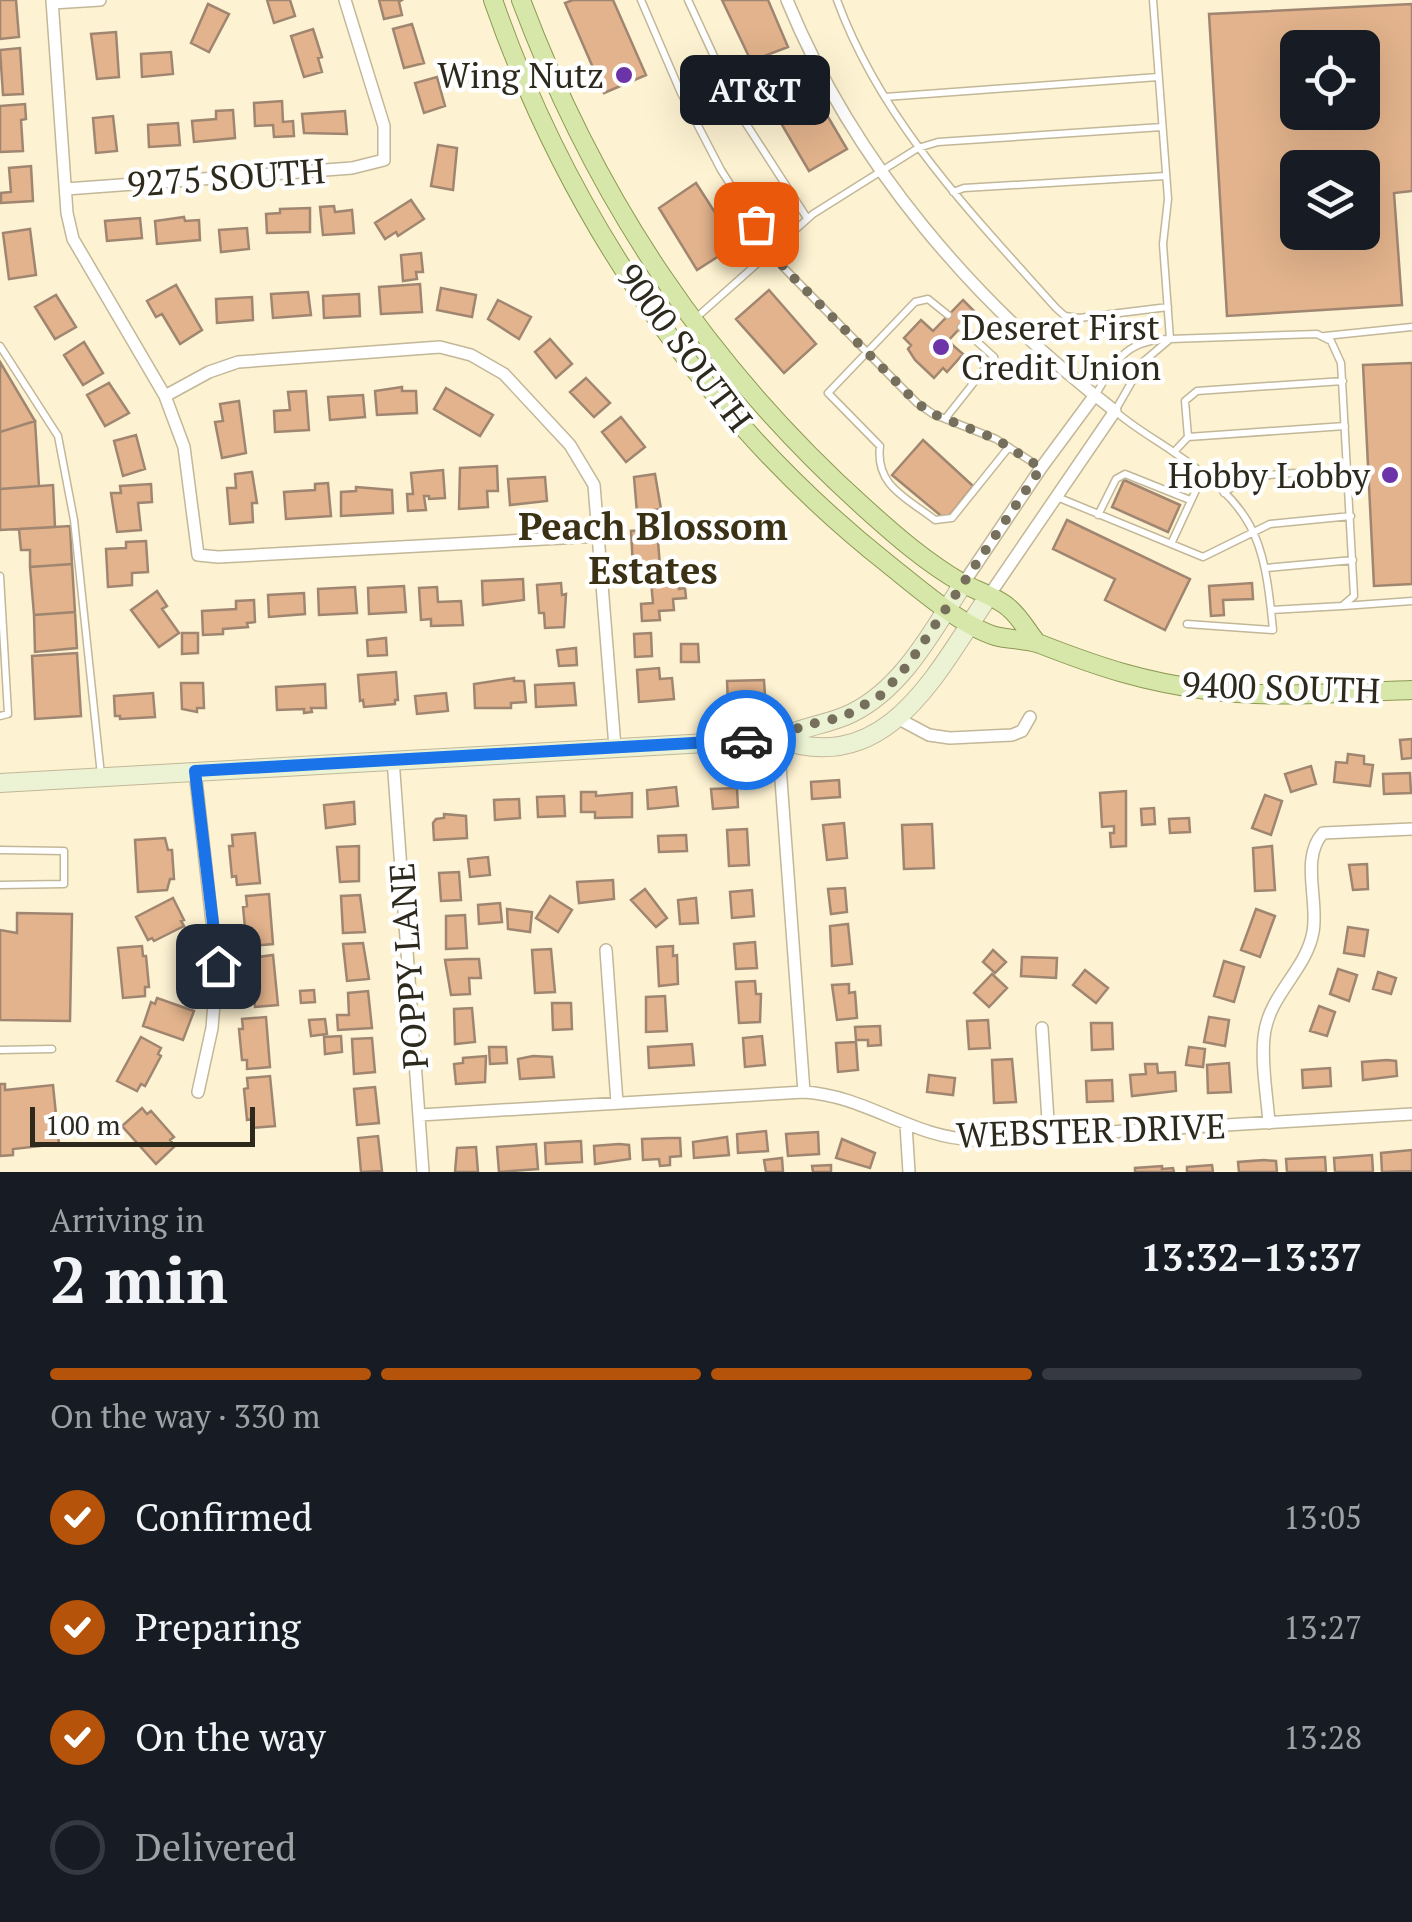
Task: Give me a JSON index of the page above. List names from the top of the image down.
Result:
{
  "streets": {
    "main road": ["9000 SOUTH", "9400 SOUTH"],
    "street": ["9275 SOUTH", "POPPY LANE", "WEBSTER DRIVE"]
  },
  "crossings": [
    ["9000 SOUTH", "9400 SOUTH"],
    ["POPPY LANE", "WEBSTER DRIVE"]
  ],
  "districts": ["Peach Blossom Estates"],
  "places": [
    "Wing Nutz",
    "AT&T",
    "Deseret First Credit Union",
    "Hobby Lobby"
  ],
  "scale_bar": "100 m",
  "page": {
    "bubble": "AT&T",
    "scale": "100 m",
    "heading": ["2 min", "Arriving in", "13:32–13:37"],
    "bar": "On the way · 330 m",
    "list": [
      ["Confirmed", "13:05"],
      ["Preparing", "13:27"],
      ["On the way", "13:28"],
      "Delivered"
    ]
  }
}
